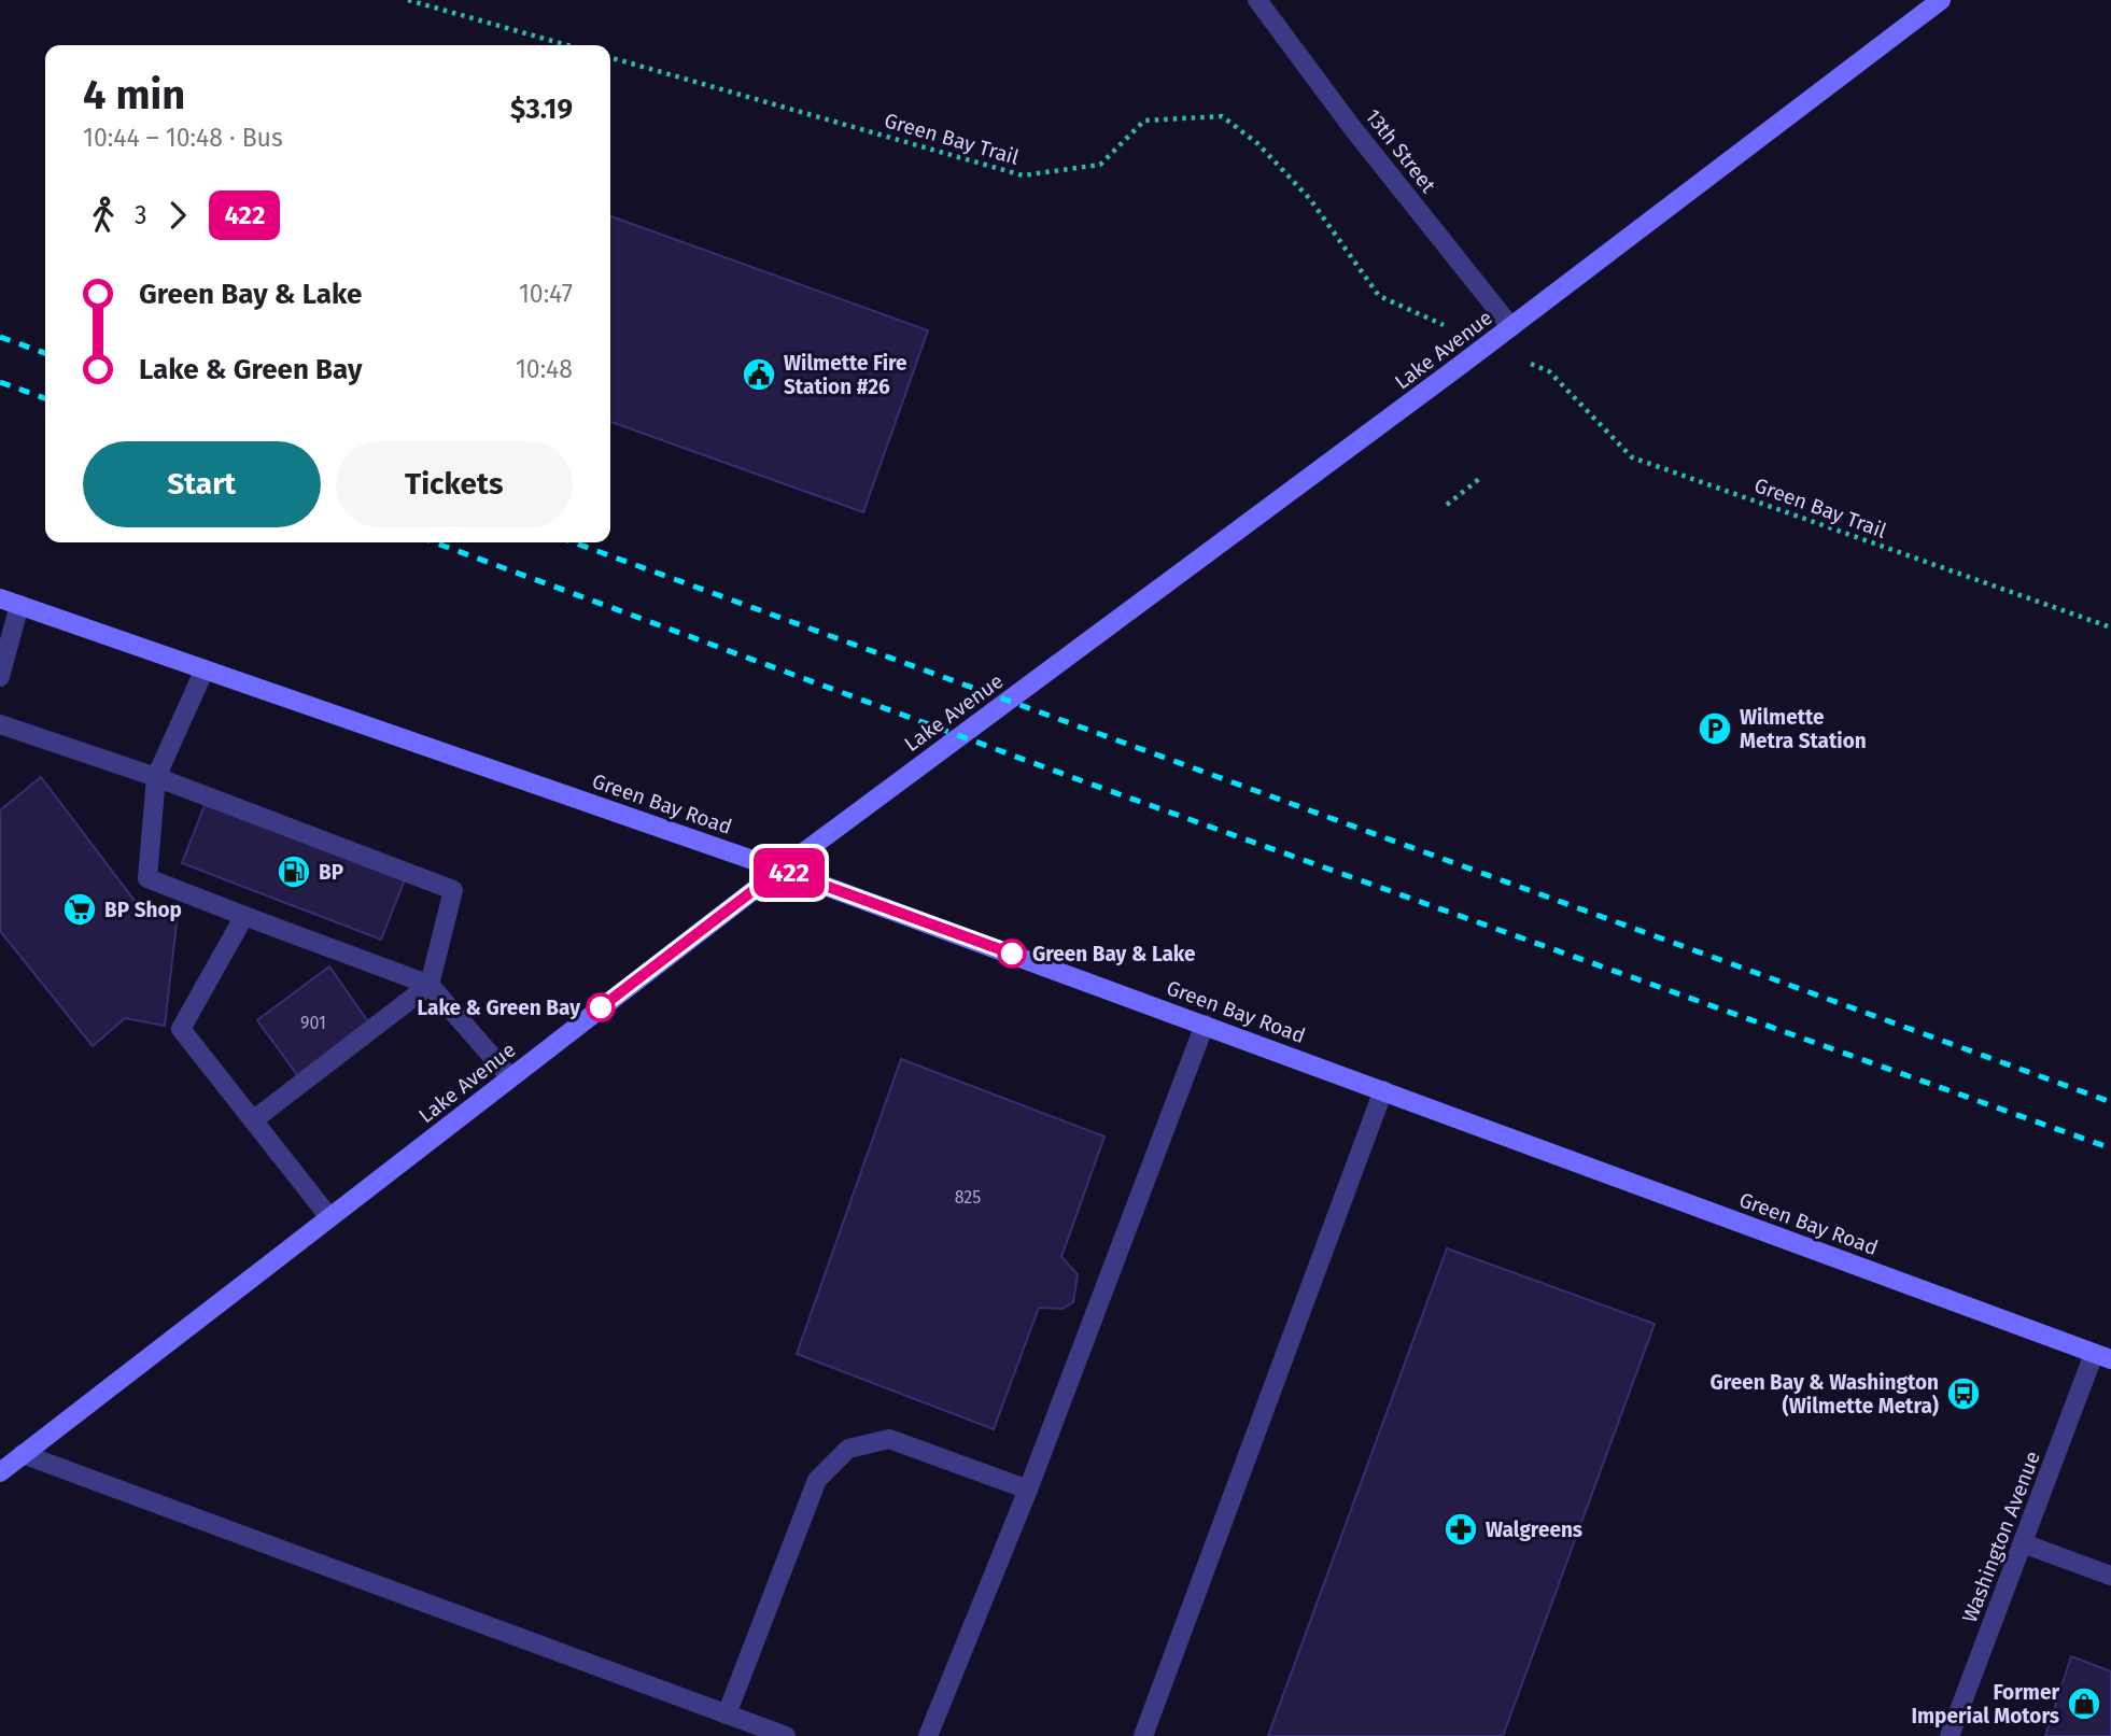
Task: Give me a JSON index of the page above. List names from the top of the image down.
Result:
{
  "streets": {
    "main road": ["Lake Avenue", "Green Bay Road"],
    "street": ["13th Street", "Washington Avenue"],
    "path": ["Green Bay Trail"]
  },
  "crossings": [
    ["13th Street", "Lake Avenue"],
    ["Lake Avenue", "Green Bay Road"],
    ["Green Bay Road", "Washington Avenue"]
  ],
  "places": {
    "public building": ["Wilmette Fire Station #26"],
    "parking": ["Wilmette Metra Station"],
    "fuel station": ["BP"],
    "supermarket": ["BP Shop"],
    "other": ["Green Bay & Lake", "Lake & Green Bay"],
    "bus stop": ["Green Bay & Washington (Wilmette Metra)"],
    "pharmacy": ["Walgreens"],
    "shop": ["Former Imperial Motors"]
  },
  "lines": ["bus line 422"],
  "house_numbers": ["901", "825"],
  "page": {
    "on_map": "422",
    "heading": ["4 min", "10:44 – 10:48 · Bus", "$3.19"],
    "legs": ["3", "422"],
    "list": [
      {
        "name": "Green Bay & Lake",
        "value": "10:47"
      },
      {
        "name": "Lake & Green Bay",
        "value": "10:48"
      }
    ],
    "buttons": ["Start", "Tickets"]
  }
}
